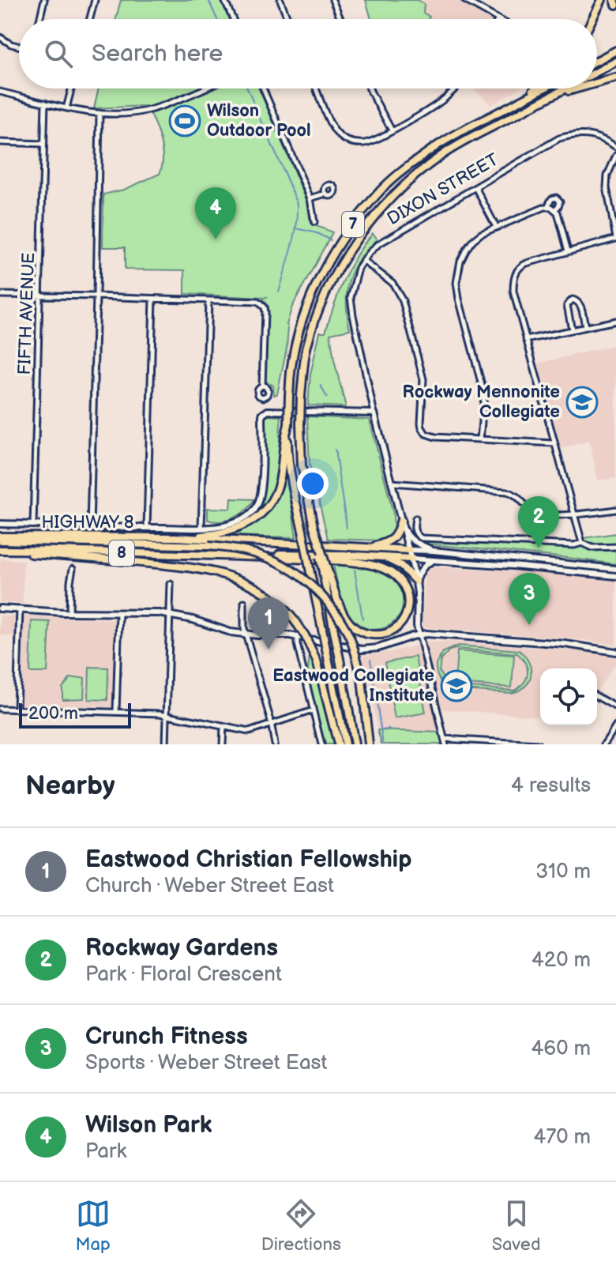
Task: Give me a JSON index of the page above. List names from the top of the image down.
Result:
{
  "streets": {
    "highway": ["7", "HIGHWAY 8", "8"],
    "main road": ["DIXON STREET"],
    "street": ["FIFTH AVENUE"]
  },
  "places": {
    "sports": ["Wilson Outdoor Pool"],
    "school or university": ["Rockway Mennonite Collegiate", "Eastwood Collegiate Institute"]
  },
  "scale_bar": "200 m",
  "page": {
    "search": "Search here",
    "pins": [
      "4",
      "2",
      "3",
      "1"
    ],
    "scale": "200 m",
    "heading": ["Nearby", "4 results"],
    "list": [
      {
        "mark": "1",
        "name": "Eastwood Christian Fellowship",
        "note": "Church · Weber Street East",
        "value": "310 m"
      },
      {
        "mark": "2",
        "name": "Rockway Gardens",
        "note": "Park · Floral Crescent",
        "value": "420 m"
      },
      {
        "mark": "3",
        "name": "Crunch Fitness",
        "note": "Sports · Weber Street East",
        "value": "460 m"
      },
      {
        "mark": "4",
        "name": "Wilson Park",
        "note": "Park",
        "value": "470 m"
      }
    ],
    "nav": ["Map", "Directions", "Saved"]
  }
}
